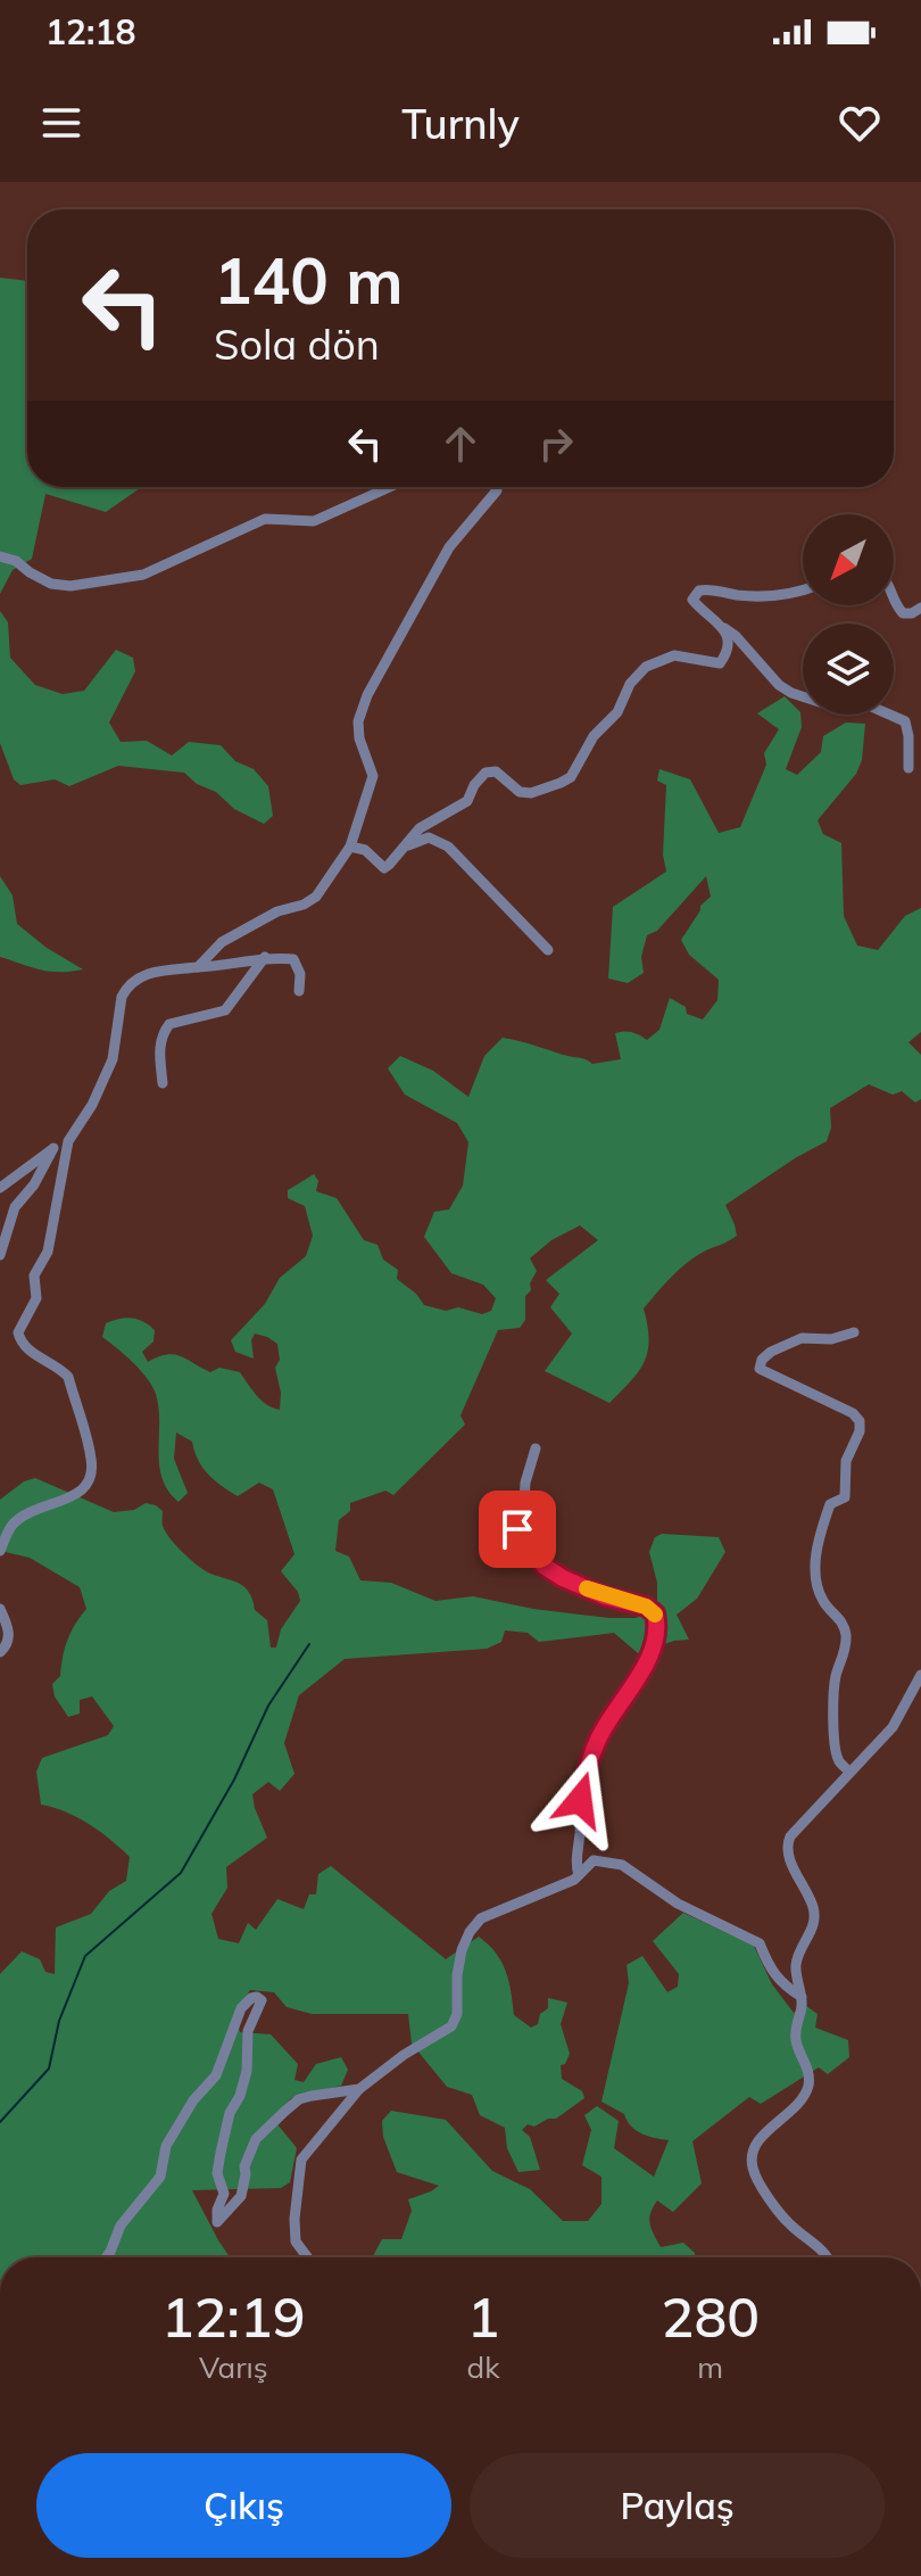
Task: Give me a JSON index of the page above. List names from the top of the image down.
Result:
{
  "north": "bottom left",
  "page": {
    "status": "12:18",
    "header": "Turnly",
    "turn": ["140 m", "Sola dön"],
    "eta": [
      "12:19",
      "Varış",
      "1",
      "dk",
      "280",
      "m"
    ],
    "buttons": ["Çıkış", "Paylaş"]
  }
}
